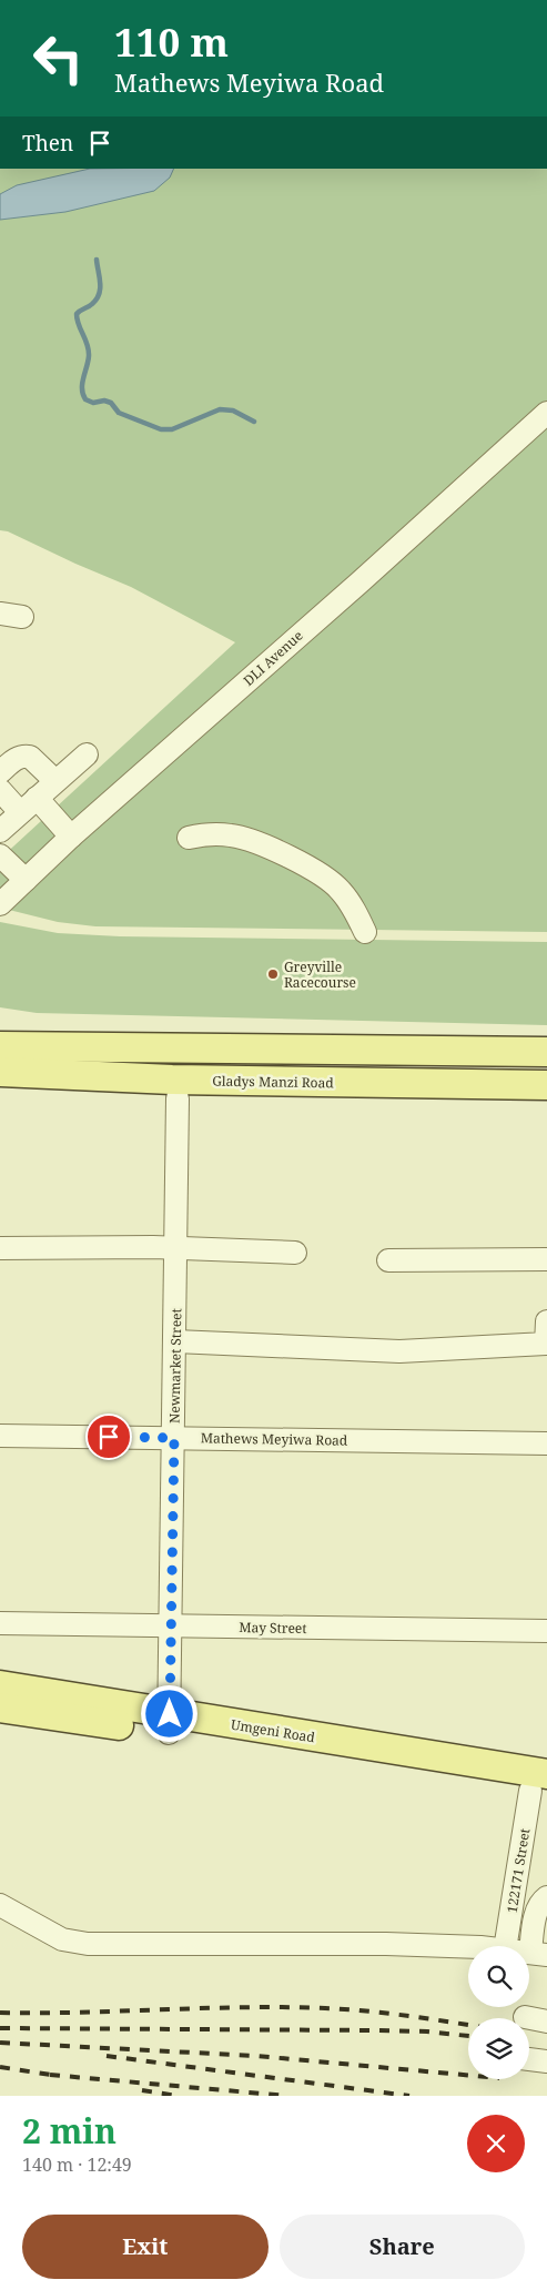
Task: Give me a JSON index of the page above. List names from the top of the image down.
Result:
{
  "streets": {
    "main road": ["Gladys Manzi Road", "Umgeni Road"],
    "street": [
      "DLI Avenue",
      "Newmarket Street",
      "Mathews Meyiwa Road",
      "May Street",
      "122171 Street"
    ]
  },
  "crossings": [
    ["Gladys Manzi Road", "Newmarket Street"],
    ["Newmarket Street", "Mathews Meyiwa Road"],
    ["Newmarket Street", "May Street"],
    ["Newmarket Street", "Umgeni Road"],
    ["Umgeni Road", "122171 Street"]
  ],
  "places": ["Greyville Racecourse"],
  "page": {
    "turn": ["110 m", "Mathews Meyiwa Road"],
    "then": "Then",
    "heading": ["2 min", "140 m · 12:49"],
    "buttons": ["Exit", "Share"]
  }
}
